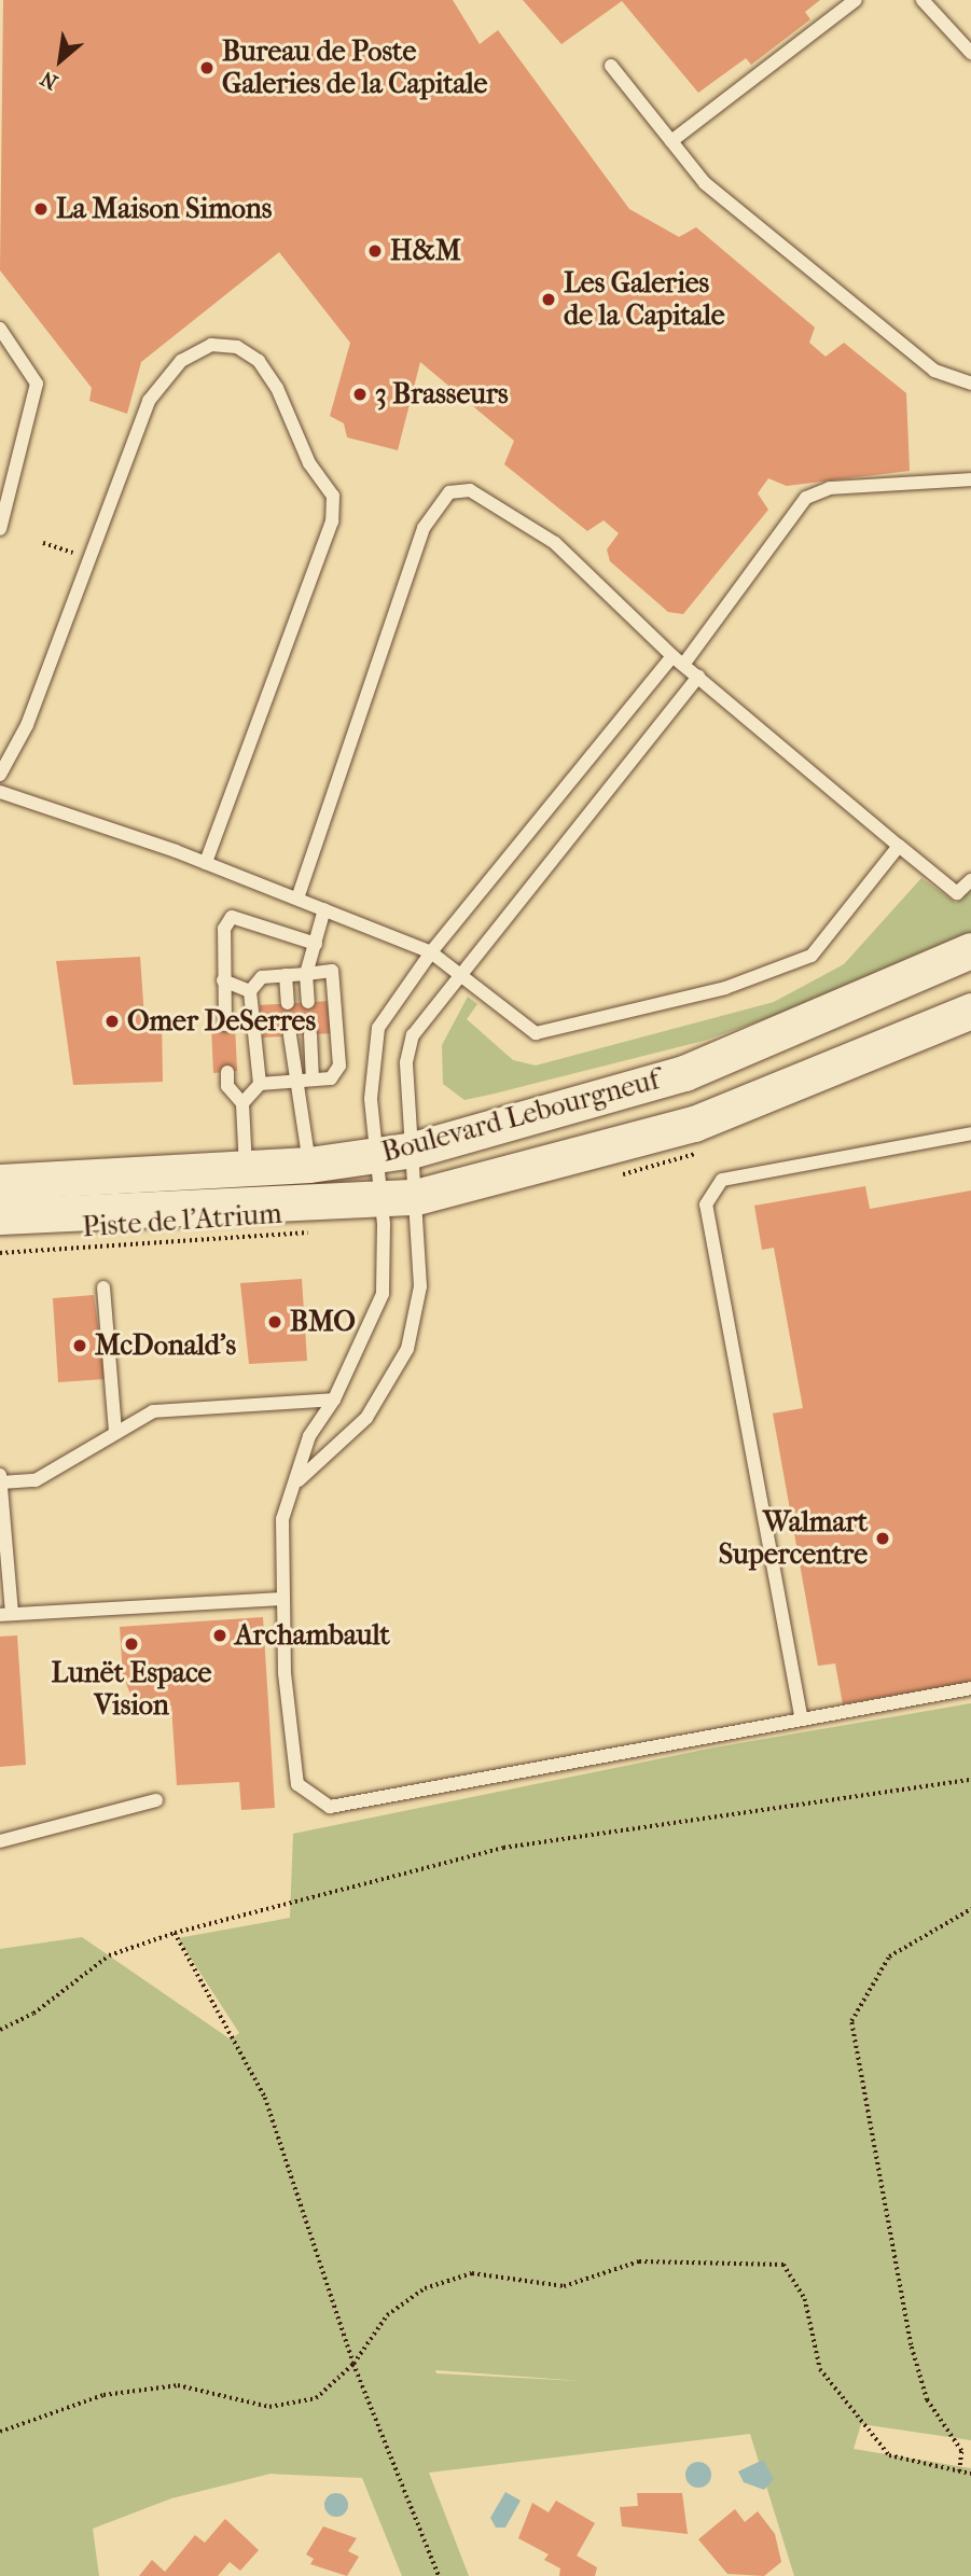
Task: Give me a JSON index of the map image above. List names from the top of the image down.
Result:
{
  "streets": {
    "main road": ["Boulevard Lebourgneuf"],
    "path": ["Piste de l'Atrium"]
  },
  "places": [
    "Bureau de Poste Galeries de la Capitale",
    "La Maison Simons",
    "H&M",
    "Les Galeries de la Capitale",
    "3 Brasseurs",
    "Omer DeSerres",
    "BMO",
    "McDonald's",
    "Walmart Supercentre",
    "Archambault",
    "Lunët Espace Vision"
  ],
  "north": "bottom left"
}
